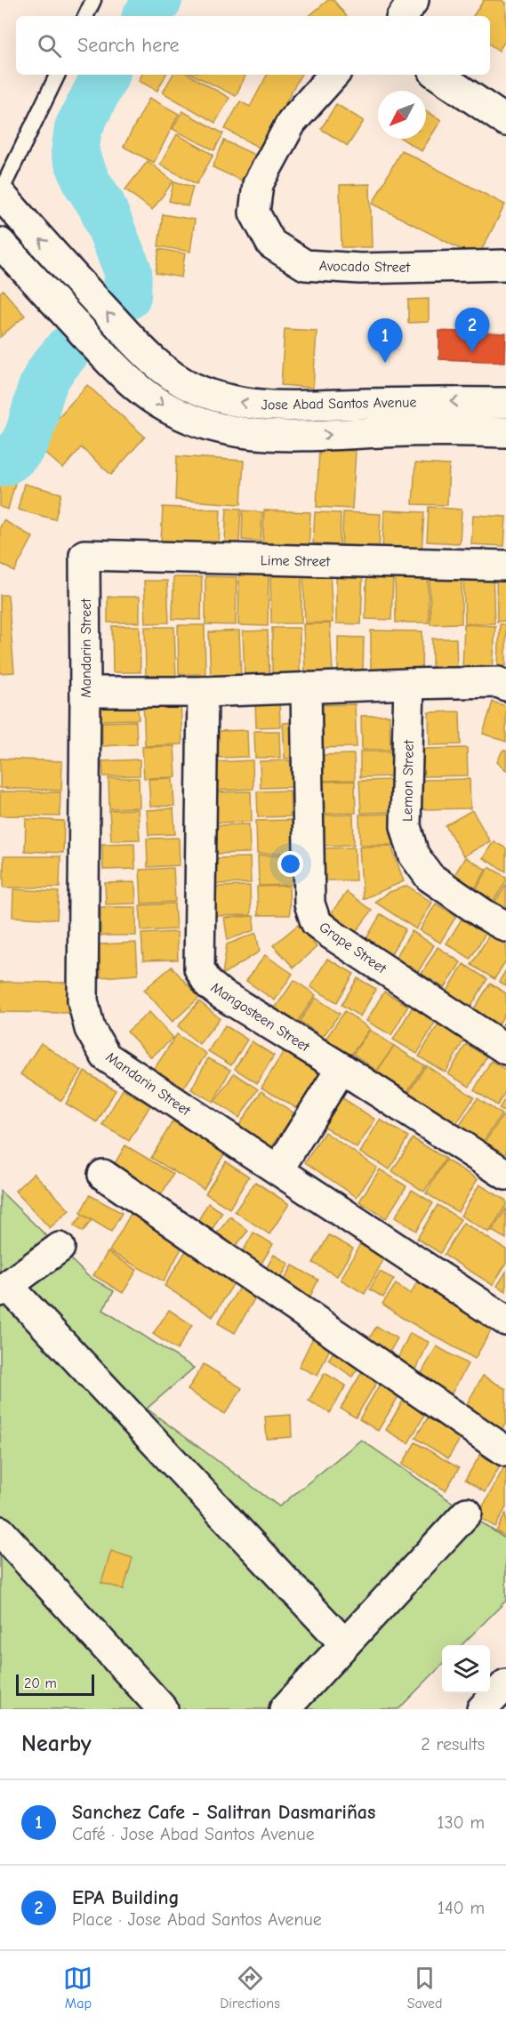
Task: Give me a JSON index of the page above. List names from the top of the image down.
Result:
{
  "streets": {
    "street": [
      "Avocado Street",
      "Jose Abad Santos Avenue",
      "Lime Street",
      "Mandarin Street",
      "Lemon Street",
      "Grape Street",
      "Mangosteen Street"
    ]
  },
  "crossings": [
    ["Lime Street", "Mandarin Street"]
  ],
  "scale_bar": "20 m",
  "north": "bottom left",
  "page": {
    "search": "Search here",
    "pins": ["2", "1"],
    "scale": "20 m",
    "heading": ["Nearby", "2 results"],
    "list": [
      {
        "mark": "1",
        "name": "Sanchez Cafe - Salitran Dasmariñas",
        "note": "Café · Jose Abad Santos Avenue",
        "value": "130 m"
      },
      {
        "mark": "2",
        "name": "EPA Building",
        "note": "Place · Jose Abad Santos Avenue",
        "value": "140 m"
      }
    ],
    "nav": ["Map", "Directions", "Saved"]
  }
}
